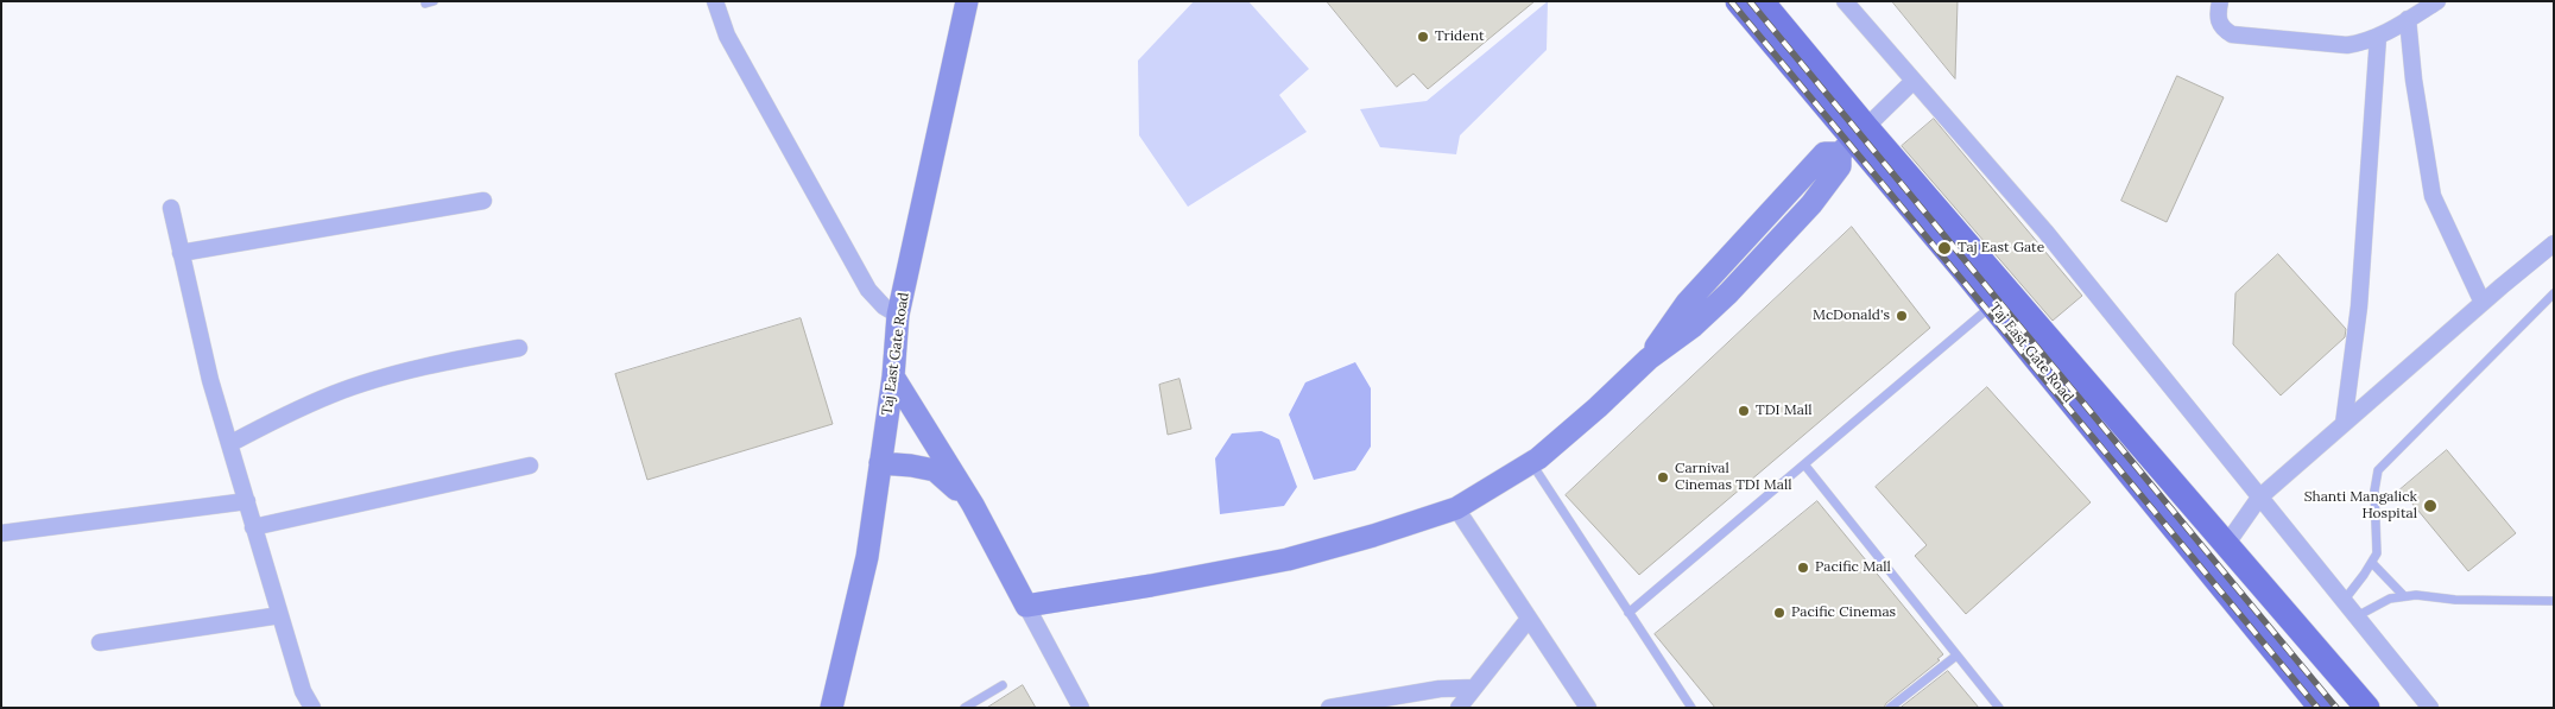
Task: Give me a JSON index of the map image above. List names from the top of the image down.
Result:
{
  "streets": {
    "main road": ["Taj East Gate Road"]
  },
  "places": [
    "Trident",
    "Taj East Gate",
    "McDonald's",
    "TDI Mall",
    "Carnival Cinemas TDI Mall",
    "Shanti Mangalick Hospital",
    "Pacific Mall",
    "Pacific Cinemas"
  ]
}
